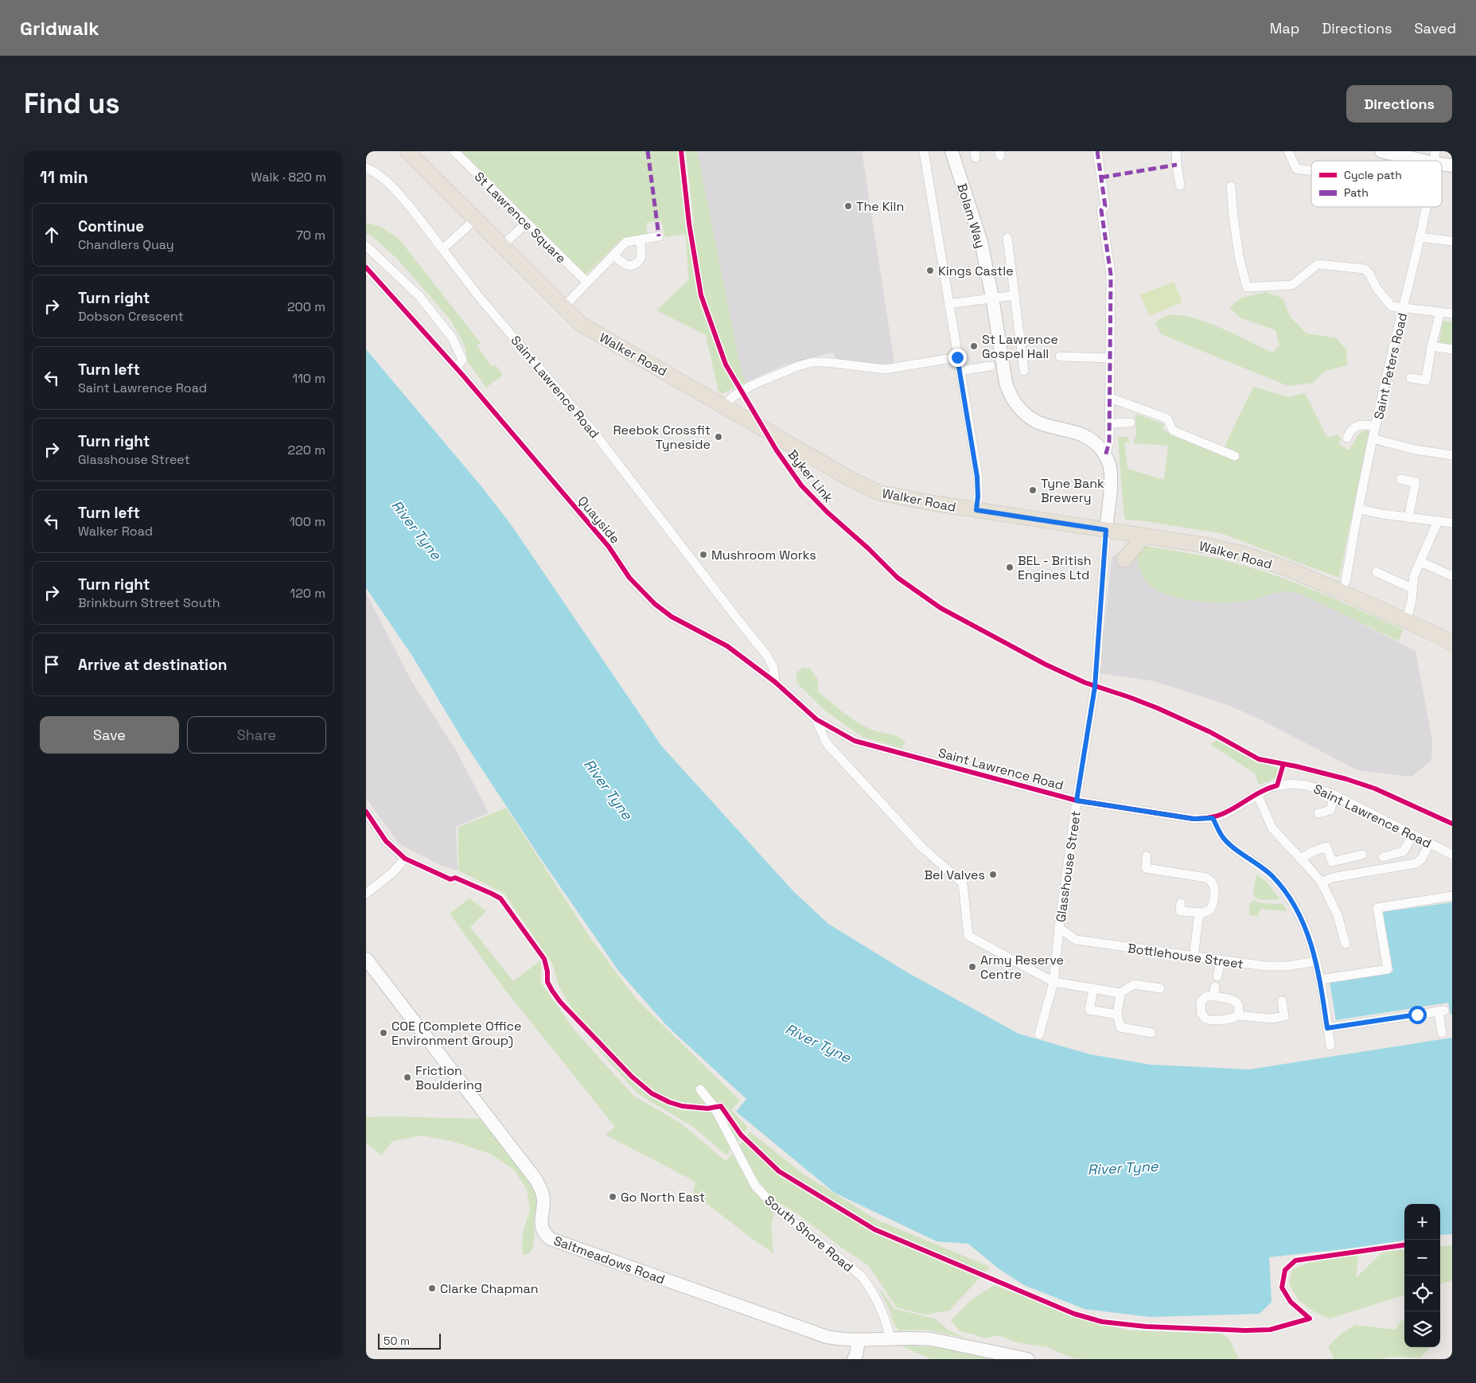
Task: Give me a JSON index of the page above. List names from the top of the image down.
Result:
{
  "streets": {
    "main road": ["Walker Road"],
    "street": [
      "Bolam Way",
      "St Lawrence Square",
      "Saint Peters Road",
      "Saint Lawrence Road",
      "Quayside",
      "Glasshouse Street",
      "Bottlehouse Street",
      "South Shore Road",
      "Saltmeadows Road"
    ],
    "cycle path": ["Byker Link"]
  },
  "crossings": [
    ["Bolam Way", "Walker Road"],
    ["Bolam Way", "Glasshouse Street"],
    ["Walker Road", "Glasshouse Street"],
    ["Saint Lawrence Road", "Quayside"],
    ["Saint Lawrence Road", "Glasshouse Street"],
    ["Glasshouse Street", "Bottlehouse Street"],
    ["South Shore Road", "Saltmeadows Road"]
  ],
  "water": ["River Tyne"],
  "places": [
    "The Kiln",
    "Kings Castle",
    "St Lawrence Gospel Hall",
    "Reebok Crossfit Tyneside",
    "Tyne Bank Brewery",
    "Mushroom Works",
    "BEL - British Engines Ltd",
    "Bel Valves",
    "Army Reserve Centre",
    "COE (Complete Office Environment Group)",
    "Friction Bouldering",
    "Go North East",
    "Clarke Chapman"
  ],
  "legend": ["Cycle path", "Path"],
  "scale_bar": "50 m",
  "page": {
    "header": "Gridwalk",
    "nav": ["Map", "Directions", "Saved"],
    "buttons": [
      "Directions",
      ["Save", "Share"]
    ],
    "title": "Find us",
    "heading": ["11 min", "Walk · 820 m"],
    "list": [
      ["Continue", "Chandlers Quay", "70 m"],
      ["Turn right", "Dobson Crescent", "200 m"],
      ["Turn left", "Saint Lawrence Road", "110 m"],
      ["Turn right", "Glasshouse Street", "220 m"],
      ["Turn left", "Walker Road", "100 m"],
      ["Turn right", "Brinkburn Street South", "120 m"],
      "Arrive at destination"
    ],
    "map_buttons": ["+", "−"],
    "scale": "50 m"
  }
}
